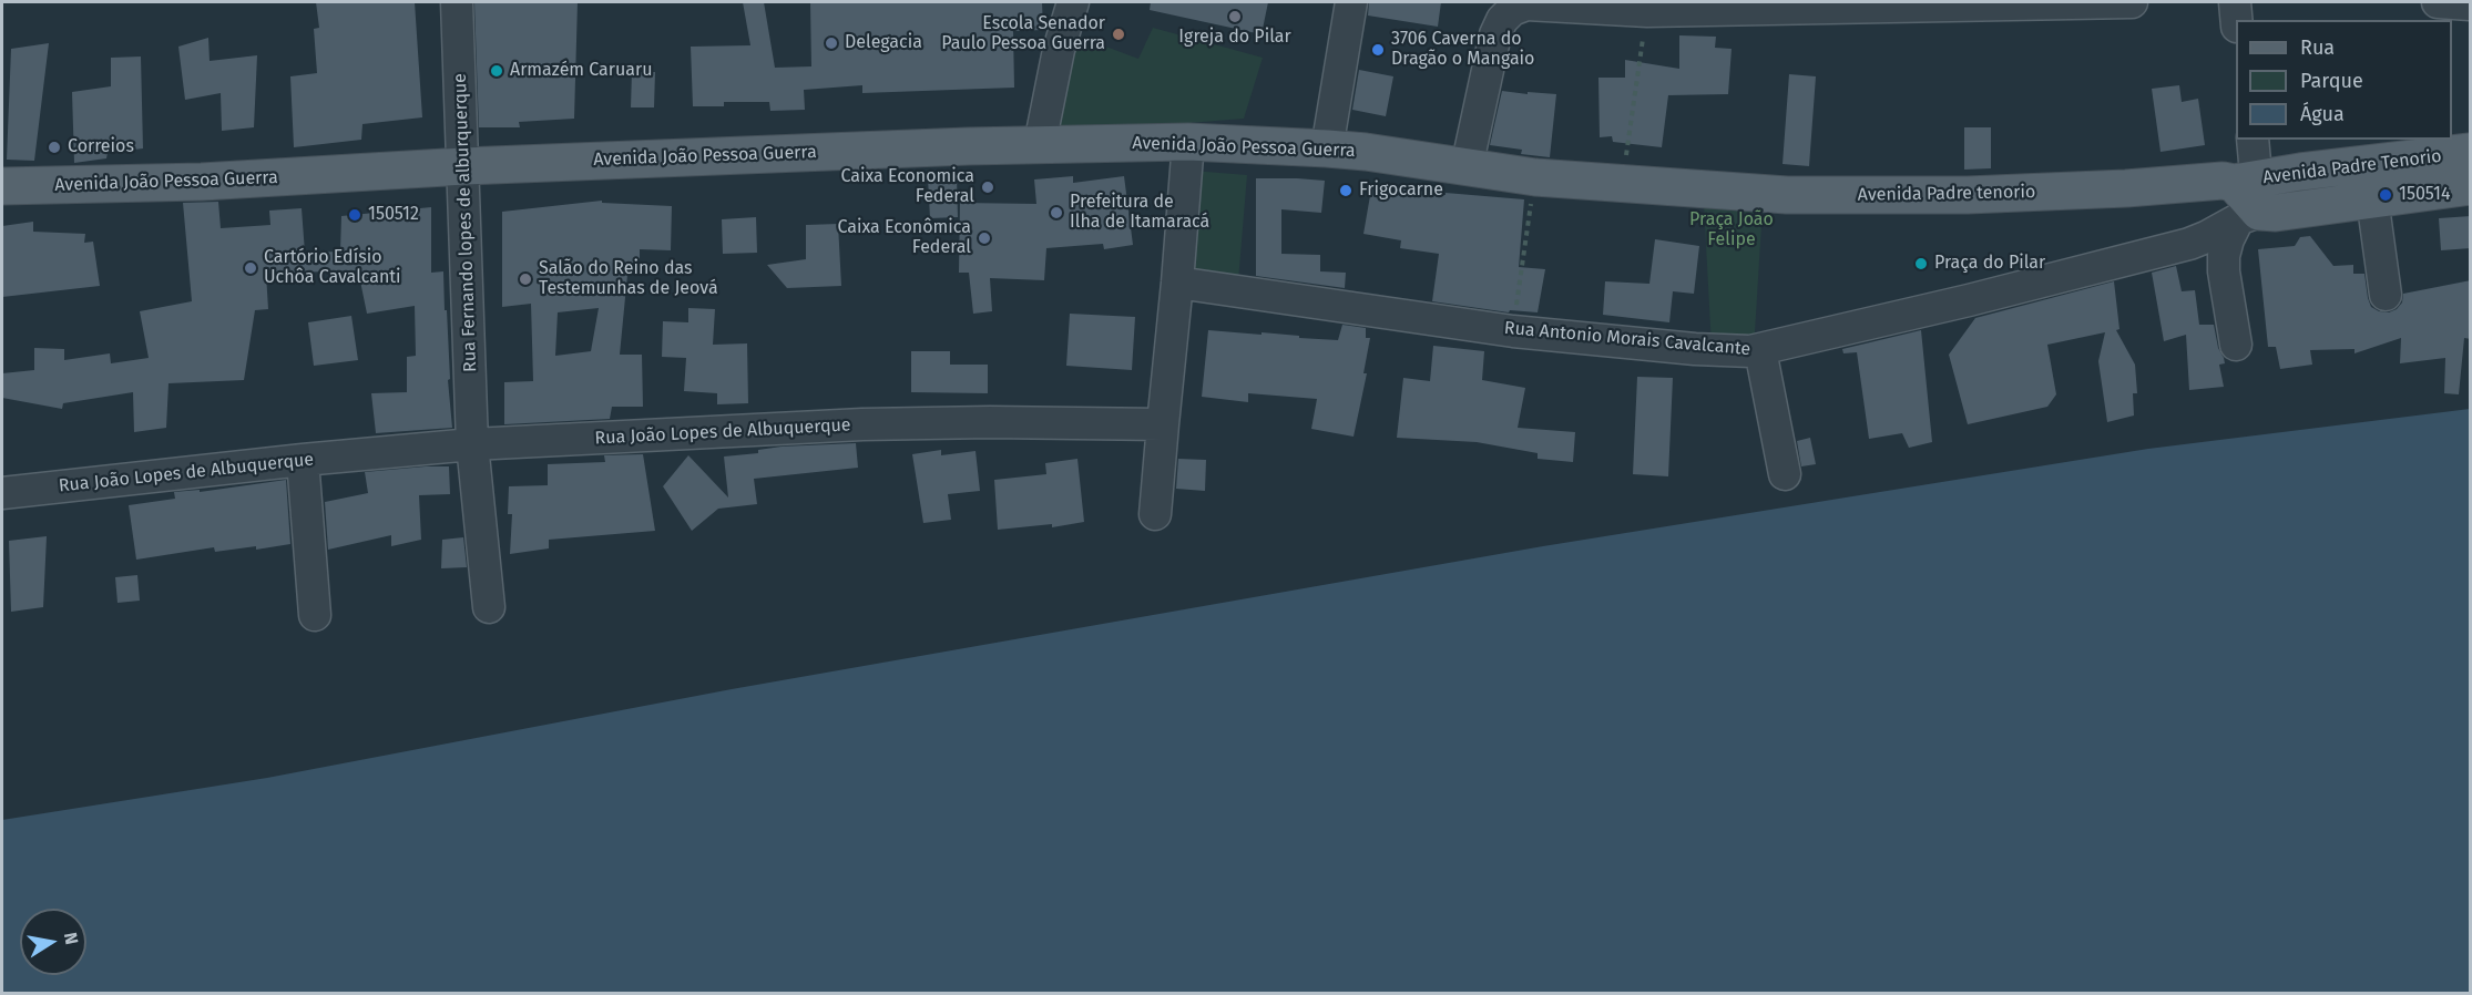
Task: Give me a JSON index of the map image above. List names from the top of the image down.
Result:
{
  "streets": {
    "main road": ["Avenida João Pessoa Guerra", "Avenida Padre Tenorio", "Avenida Padre tenorio"],
    "street": ["Rua Fernando lopes de alburquerque", "Rua Antonio Morais Cavalcante", "Rua João Lopes de Albuquerque"]
  },
  "crossings": [
    ["Avenida João Pessoa Guerra", "Avenida Padre tenorio"],
    ["Avenida João Pessoa Guerra", "Rua Fernando lopes de alburquerque"],
    ["Avenida Padre Tenorio", "Avenida Padre tenorio"],
    ["Avenida Padre Tenorio", "Rua Antonio Morais Cavalcante"],
    ["Avenida Padre tenorio", "Rua Antonio Morais Cavalcante"],
    ["Rua Fernando lopes de alburquerque", "Rua João Lopes de Albuquerque"]
  ],
  "parks": ["Praça João Felipe"],
  "places": [
    "Igreja do Pilar",
    "Escola Senador Paulo Pessoa Guerra",
    "Delegacia",
    "3706 Caverna do Dragão o Mangaio",
    "Armazém Caruaru",
    "Correios",
    "Caixa Economica Federal",
    "Frigocarne",
    "150514",
    "Prefeitura de Ilha de Itamaracá",
    "150512",
    "Caixa Econômica Federal",
    "Praça do Pilar",
    "Cartório Edísio Uchôa Cavalcanti",
    "Salão do Reino das Testemunhas de Jeová"
  ],
  "legend": ["Rua", "Parque", "Água"],
  "north": "right"
}
